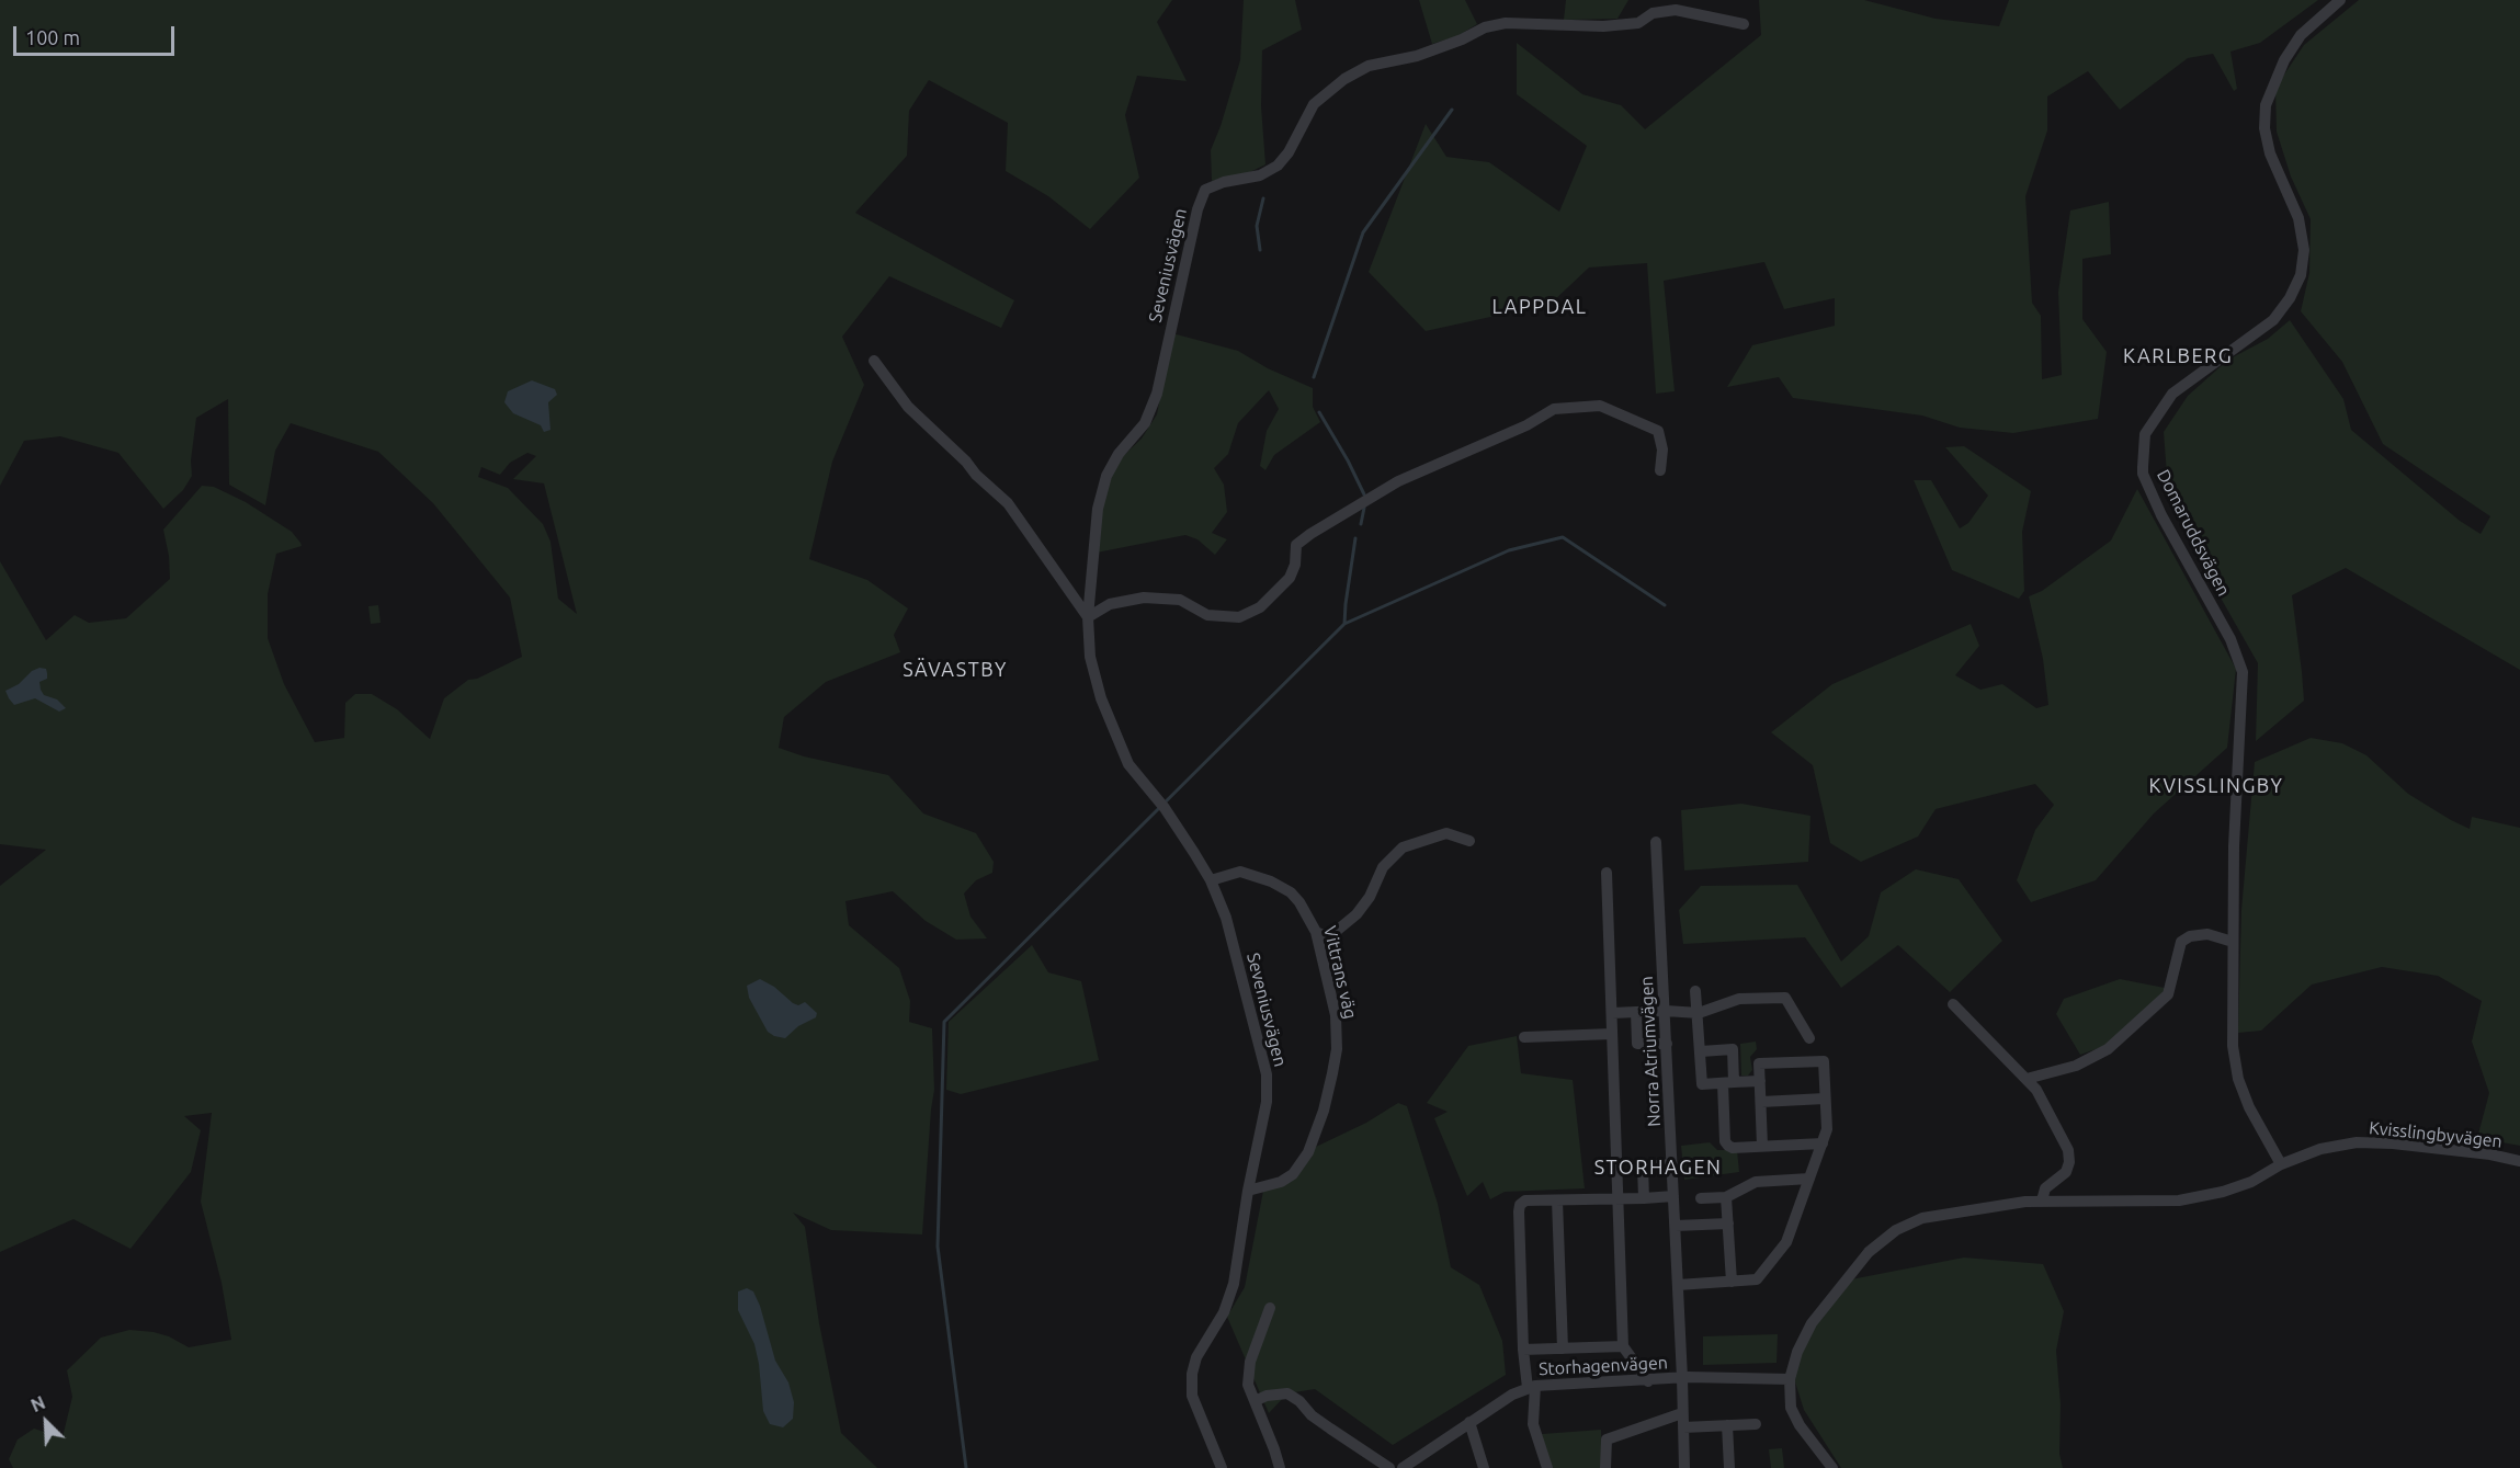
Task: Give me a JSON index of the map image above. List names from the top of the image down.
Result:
{
  "streets": {
    "street": [
      "Seveniusvägen",
      "Domaruddsvägen",
      "Vittrans väg",
      "Norra Atriumvägen",
      "Kvisslingbyvägen",
      "Storhagenvägen"
    ]
  },
  "crossings": [
    ["Seveniusvägen", "Vittrans väg"],
    ["Domaruddsvägen", "Kvisslingbyvägen"],
    ["Norra Atriumvägen", "Storhagenvägen"],
    ["Kvisslingbyvägen", "Storhagenvägen"]
  ],
  "districts": [
    "LAPPDAL",
    "KARLBERG",
    "SÄVASTBY",
    "KVISSLINGBY",
    "STORHAGEN"
  ],
  "scale_bar": "100 m",
  "north": "top left"
}
